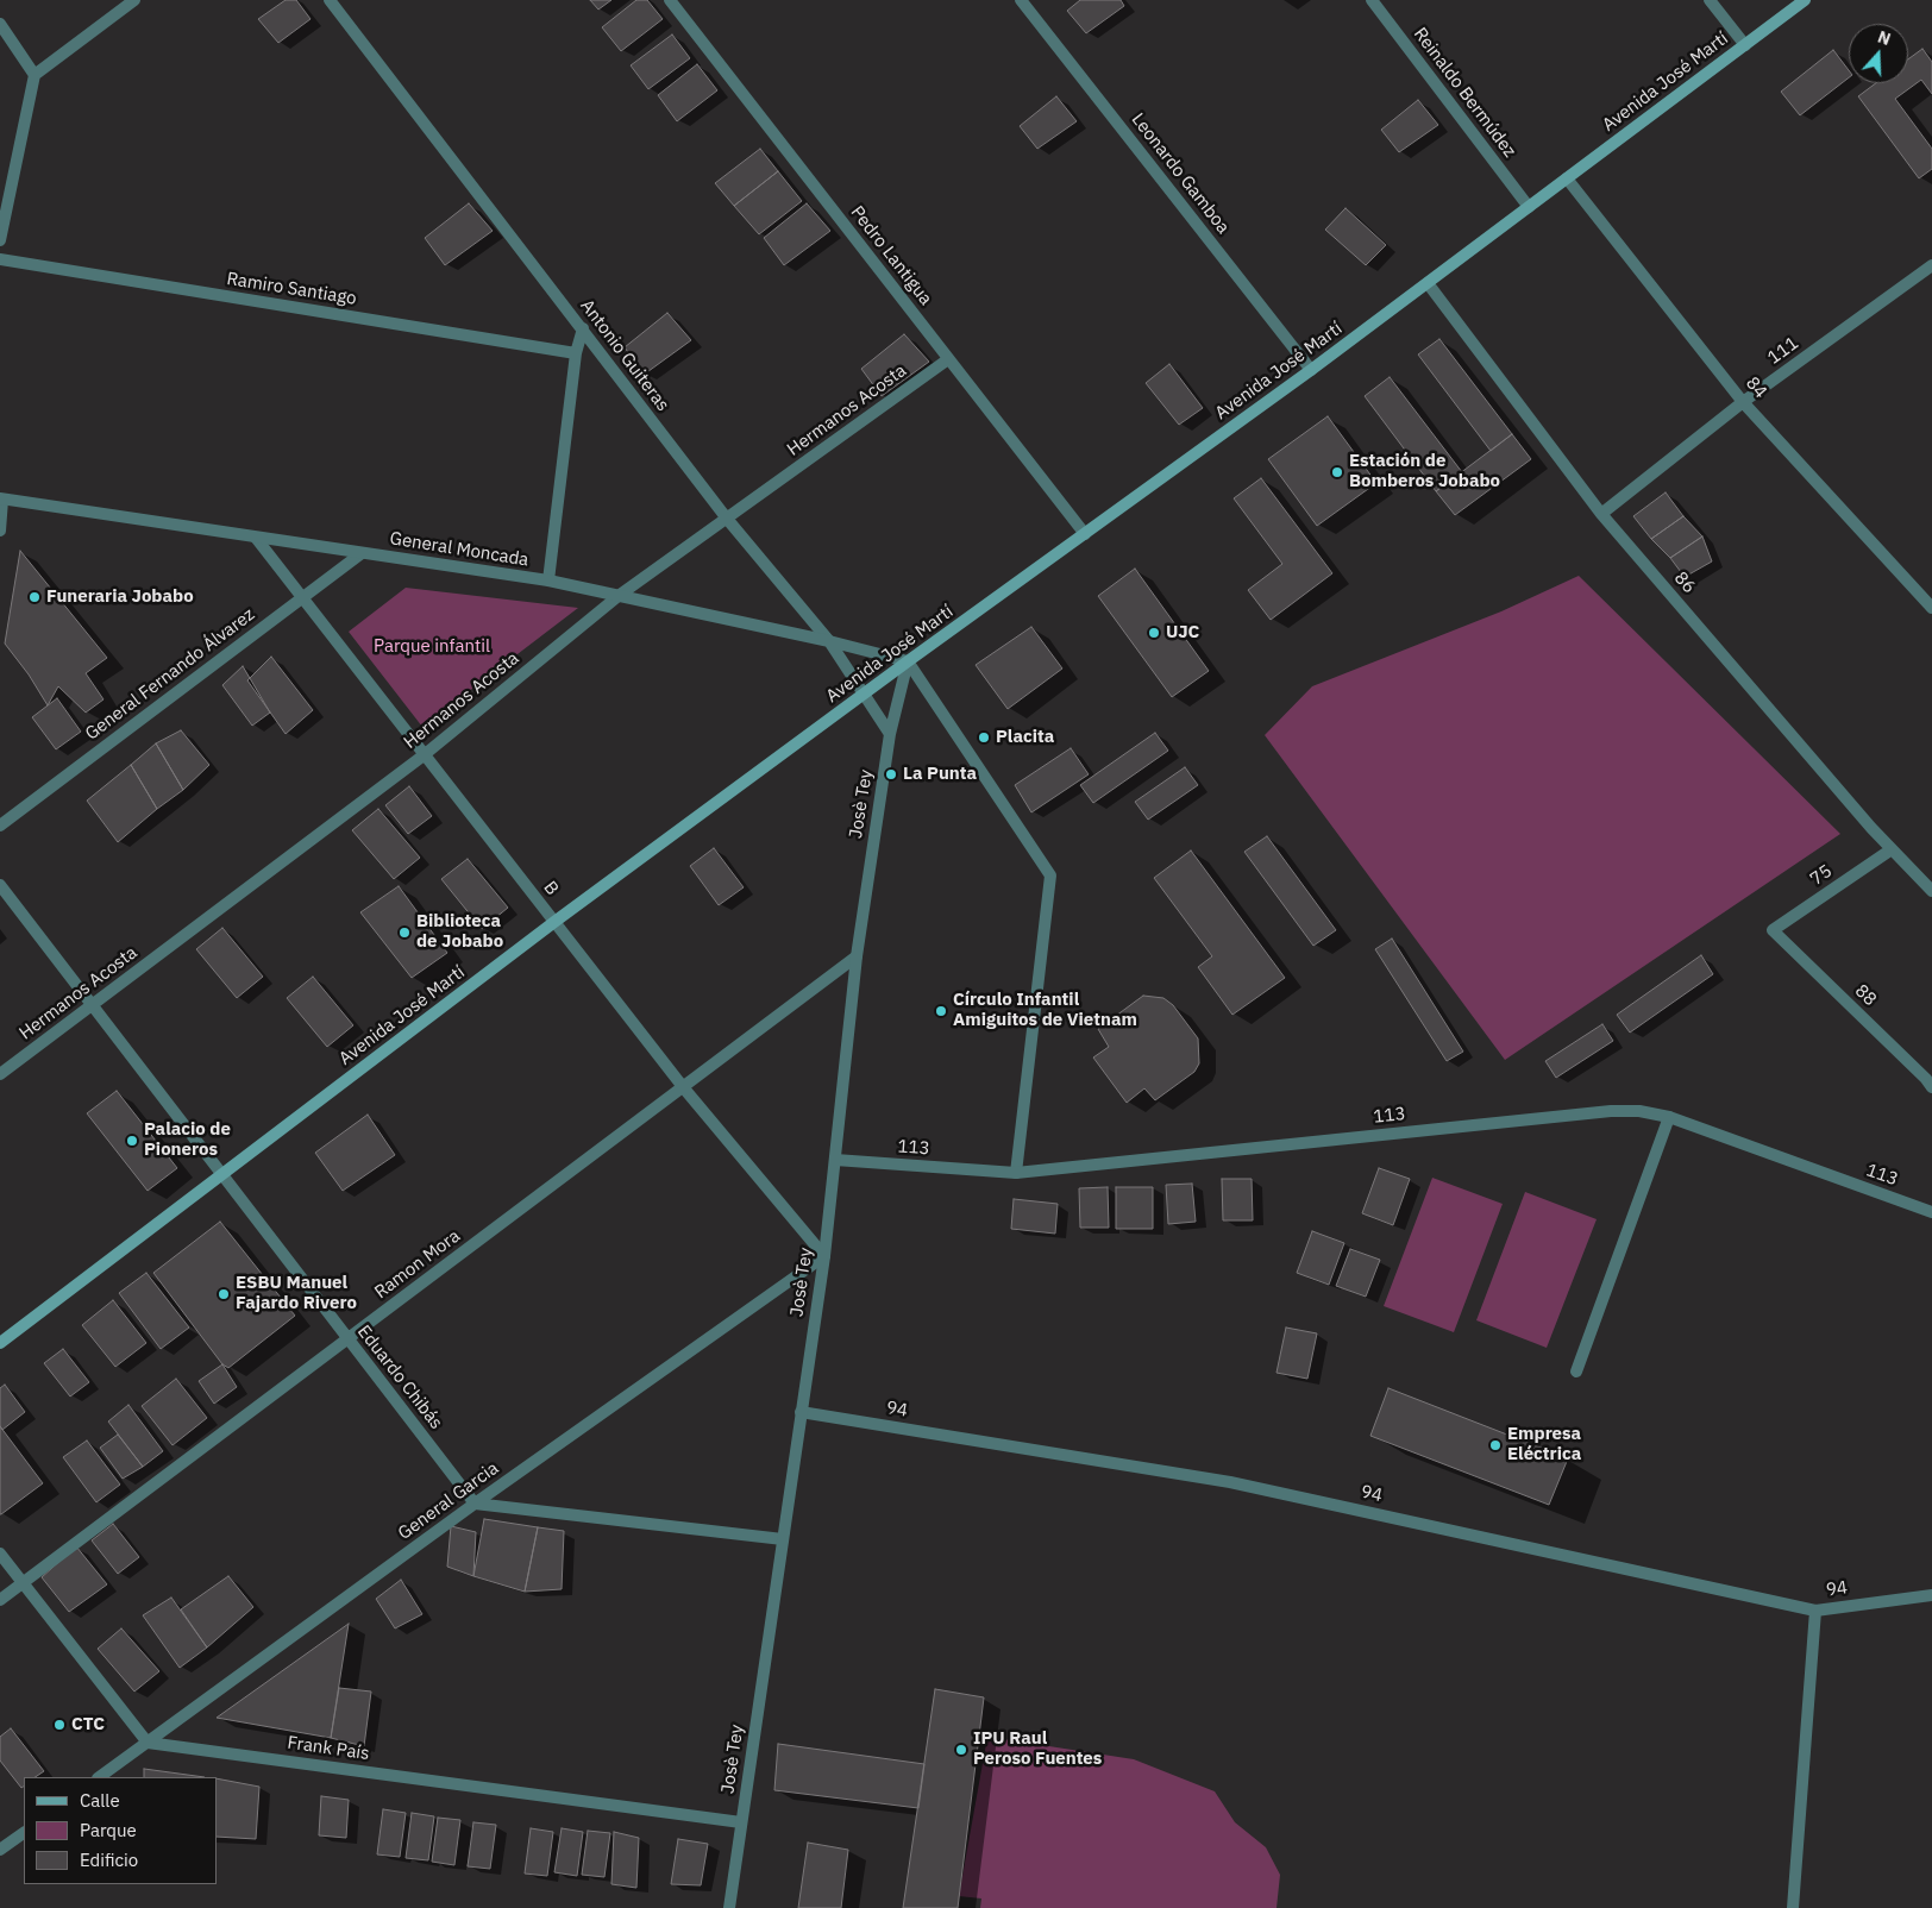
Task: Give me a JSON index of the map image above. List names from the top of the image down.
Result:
{
  "streets": {
    "main road": ["Avenida José Martí"],
    "street": [
      "Reinaldo Bermúdez",
      "Leonardo Gamboa",
      "Pedro Lantigua",
      "Ramiro Santiago",
      "111",
      "Antonio Guiteras",
      "84",
      "Hermanos Acosta",
      "General Moncada",
      "86",
      "General Fernando Álvarez",
      "Josè Tey",
      "75",
      "B",
      "88",
      "113",
      "Ramon Mora",
      "Eduardo Chibás",
      "94",
      "General Garcia",
      "Frank País"
    ]
  },
  "crossings": [
    ["Avenida José Martí", "Reinaldo Bermúdez"],
    ["Avenida José Martí", "Leonardo Gamboa"],
    ["Avenida José Martí", "Pedro Lantigua"],
    ["Avenida José Martí", "Antonio Guiteras"],
    ["Avenida José Martí", "84"],
    ["Avenida José Martí", "General Moncada"],
    ["Avenida José Martí", "86"],
    ["Avenida José Martí", "Josè Tey"],
    ["Avenida José Martí", "B"],
    ["Avenida José Martí", "Eduardo Chibás"],
    ["Pedro Lantigua", "Hermanos Acosta"],
    ["111", "84"],
    ["111", "86"],
    ["Antonio Guiteras", "Hermanos Acosta"],
    ["Antonio Guiteras", "General Moncada"],
    ["Antonio Guiteras", "Josè Tey"],
    ["Hermanos Acosta", "General Moncada"],
    ["Hermanos Acosta", "B"],
    ["Hermanos Acosta", "Eduardo Chibás"],
    ["General Moncada", "General Fernando Álvarez"],
    ["General Moncada", "Josè Tey"],
    ["General Moncada", "B"],
    ["86", "75"],
    ["General Fernando Álvarez", "B"],
    ["Josè Tey", "B"],
    ["Josè Tey", "113"],
    ["Josè Tey", "Ramon Mora"],
    ["Josè Tey", "94"],
    ["Josè Tey", "General Garcia"],
    ["Josè Tey", "Frank País"],
    ["75", "88"],
    ["B", "Ramon Mora"],
    ["B", "General Garcia"],
    ["Ramon Mora", "Eduardo Chibás"],
    ["Eduardo Chibás", "General Garcia"],
    ["General Garcia", "Frank País"]
  ],
  "parks": ["Parque infantil"],
  "places": [
    "Estación de Bomberos Jobabo",
    "Funeraria Jobabo",
    "UJC",
    "Placita",
    "La Punta",
    "Biblioteca de Jobabo",
    "Círculo Infantil Amiguitos de Vietnam",
    "Palacio de Pioneros",
    "ESBU Manuel Fajardo Rivero",
    "Empresa Eléctrica",
    "CTC",
    "IPU Raul Peroso Fuentes"
  ],
  "legend": ["Calle", "Parque", "Edificio"],
  "north": "top"
}
